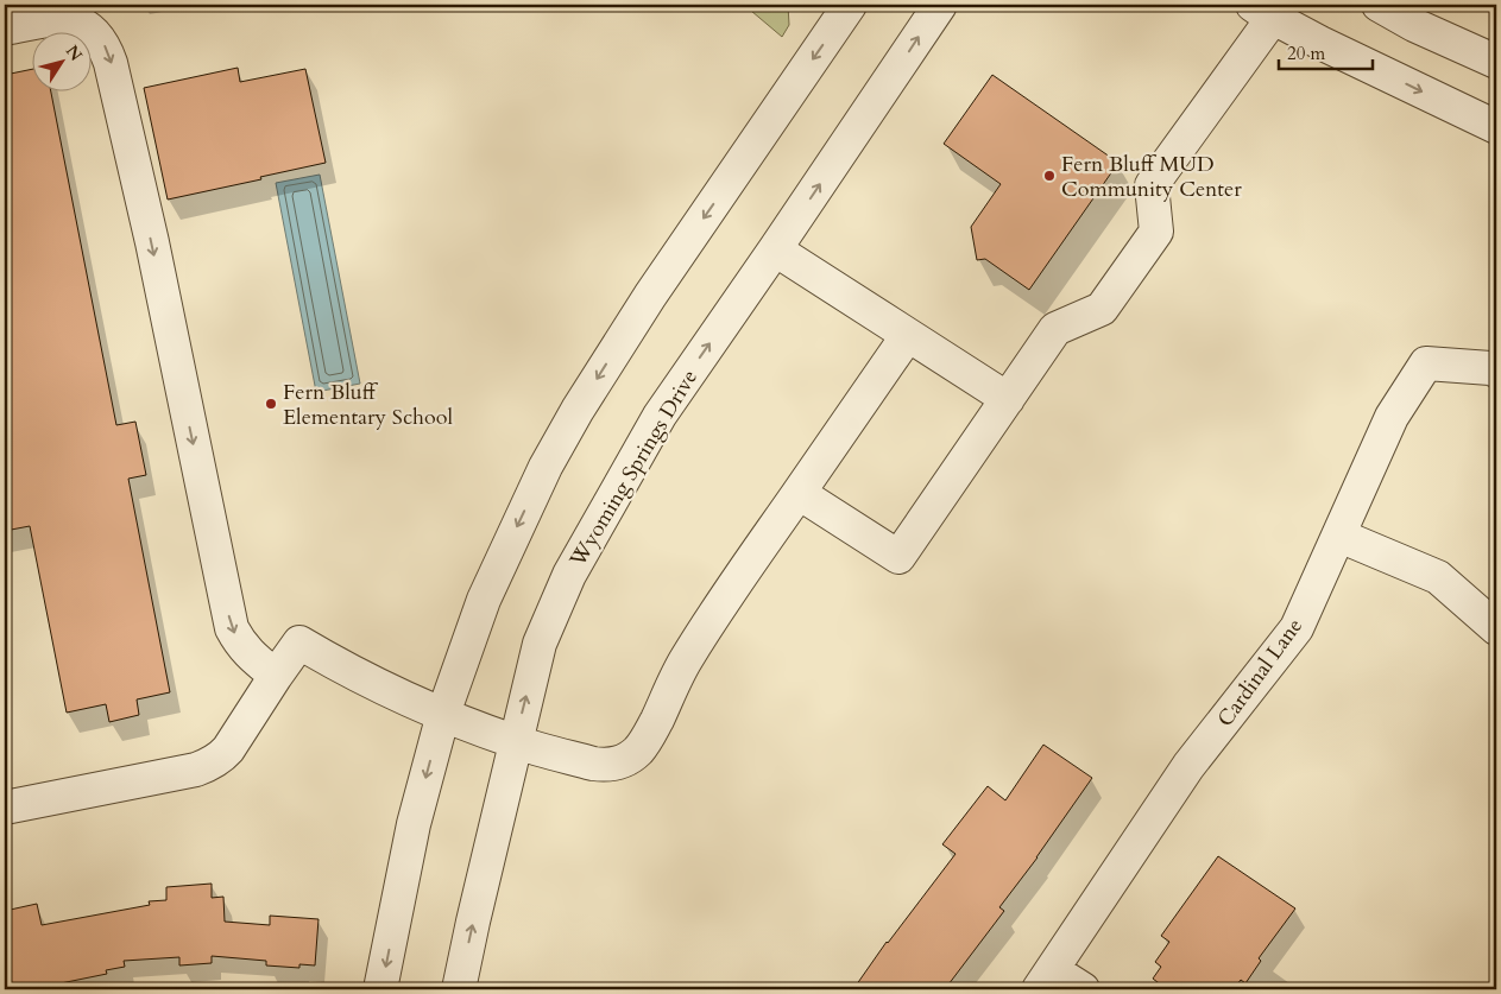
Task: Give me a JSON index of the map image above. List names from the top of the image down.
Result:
{
  "streets": {
    "street": ["Wyoming Springs Drive", "Cardinal Lane"]
  },
  "places": ["Fern Bluff MUD Community Center", "Fern Bluff Elementary School"],
  "scale_bar": "20 m",
  "north": "top right"
}
